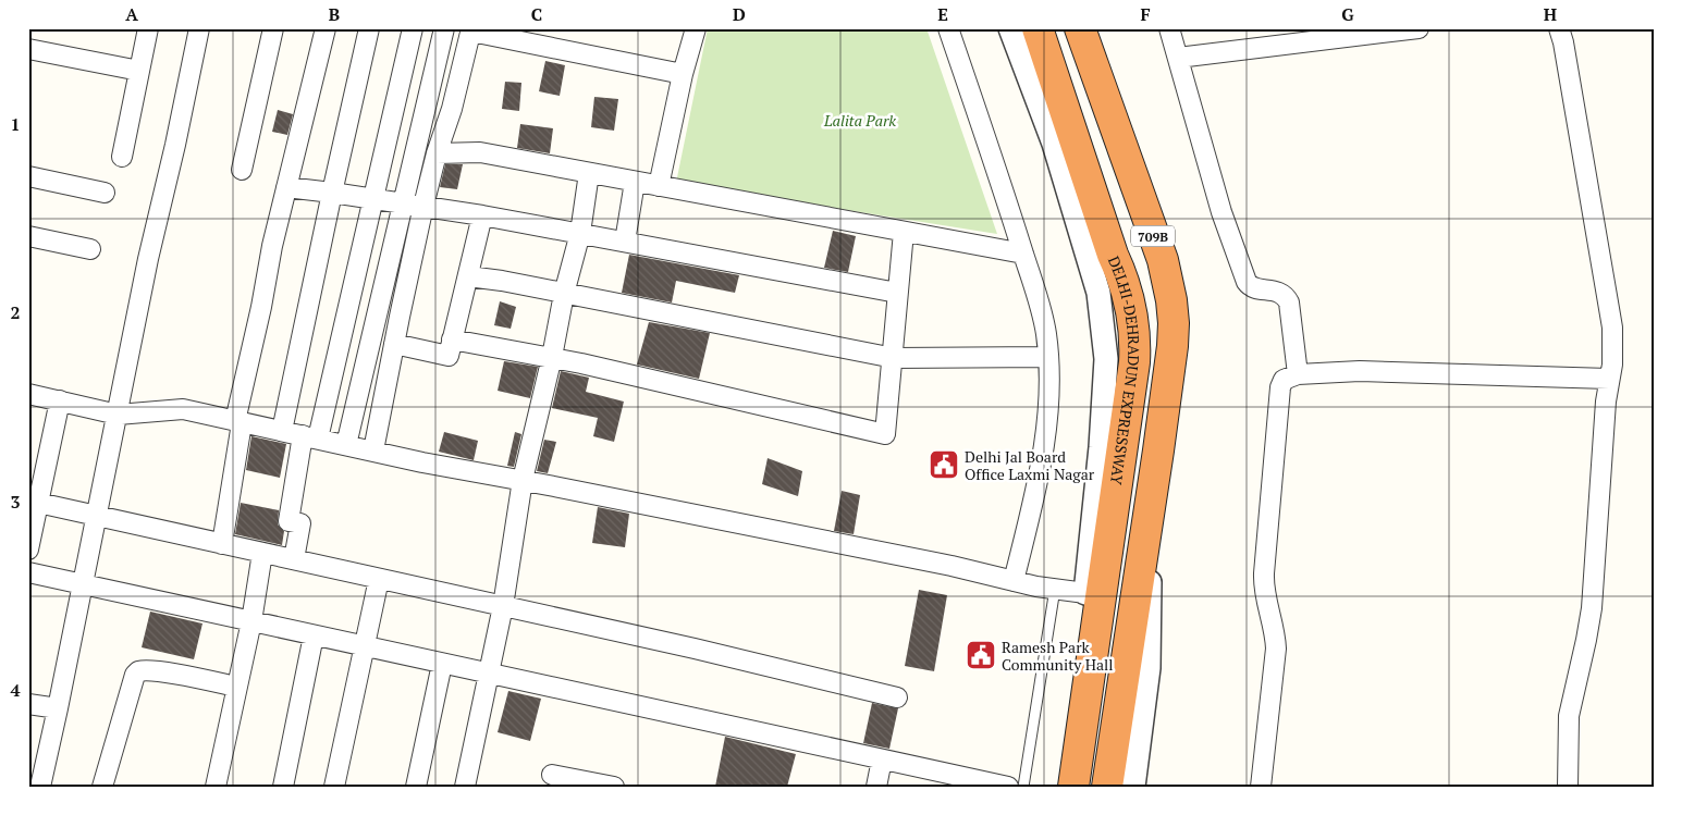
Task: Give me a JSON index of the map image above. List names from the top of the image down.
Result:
{
  "streets": {
    "highway": ["709B", "DELHI-DEHRADUN EXPRESSWAY"]
  },
  "parks": ["Lalita Park"],
  "places": {
    "public building": ["Delhi Jal Board Office Laxmi Nagar", "Ramesh Park Community Hall"]
  },
  "grid": {
    "columns": [
      "A",
      "B",
      "C",
      "D",
      "E",
      "F",
      "G",
      "H"
    ],
    "rows": [
      "1",
      "2",
      "3",
      "4"
    ]
  }
}
